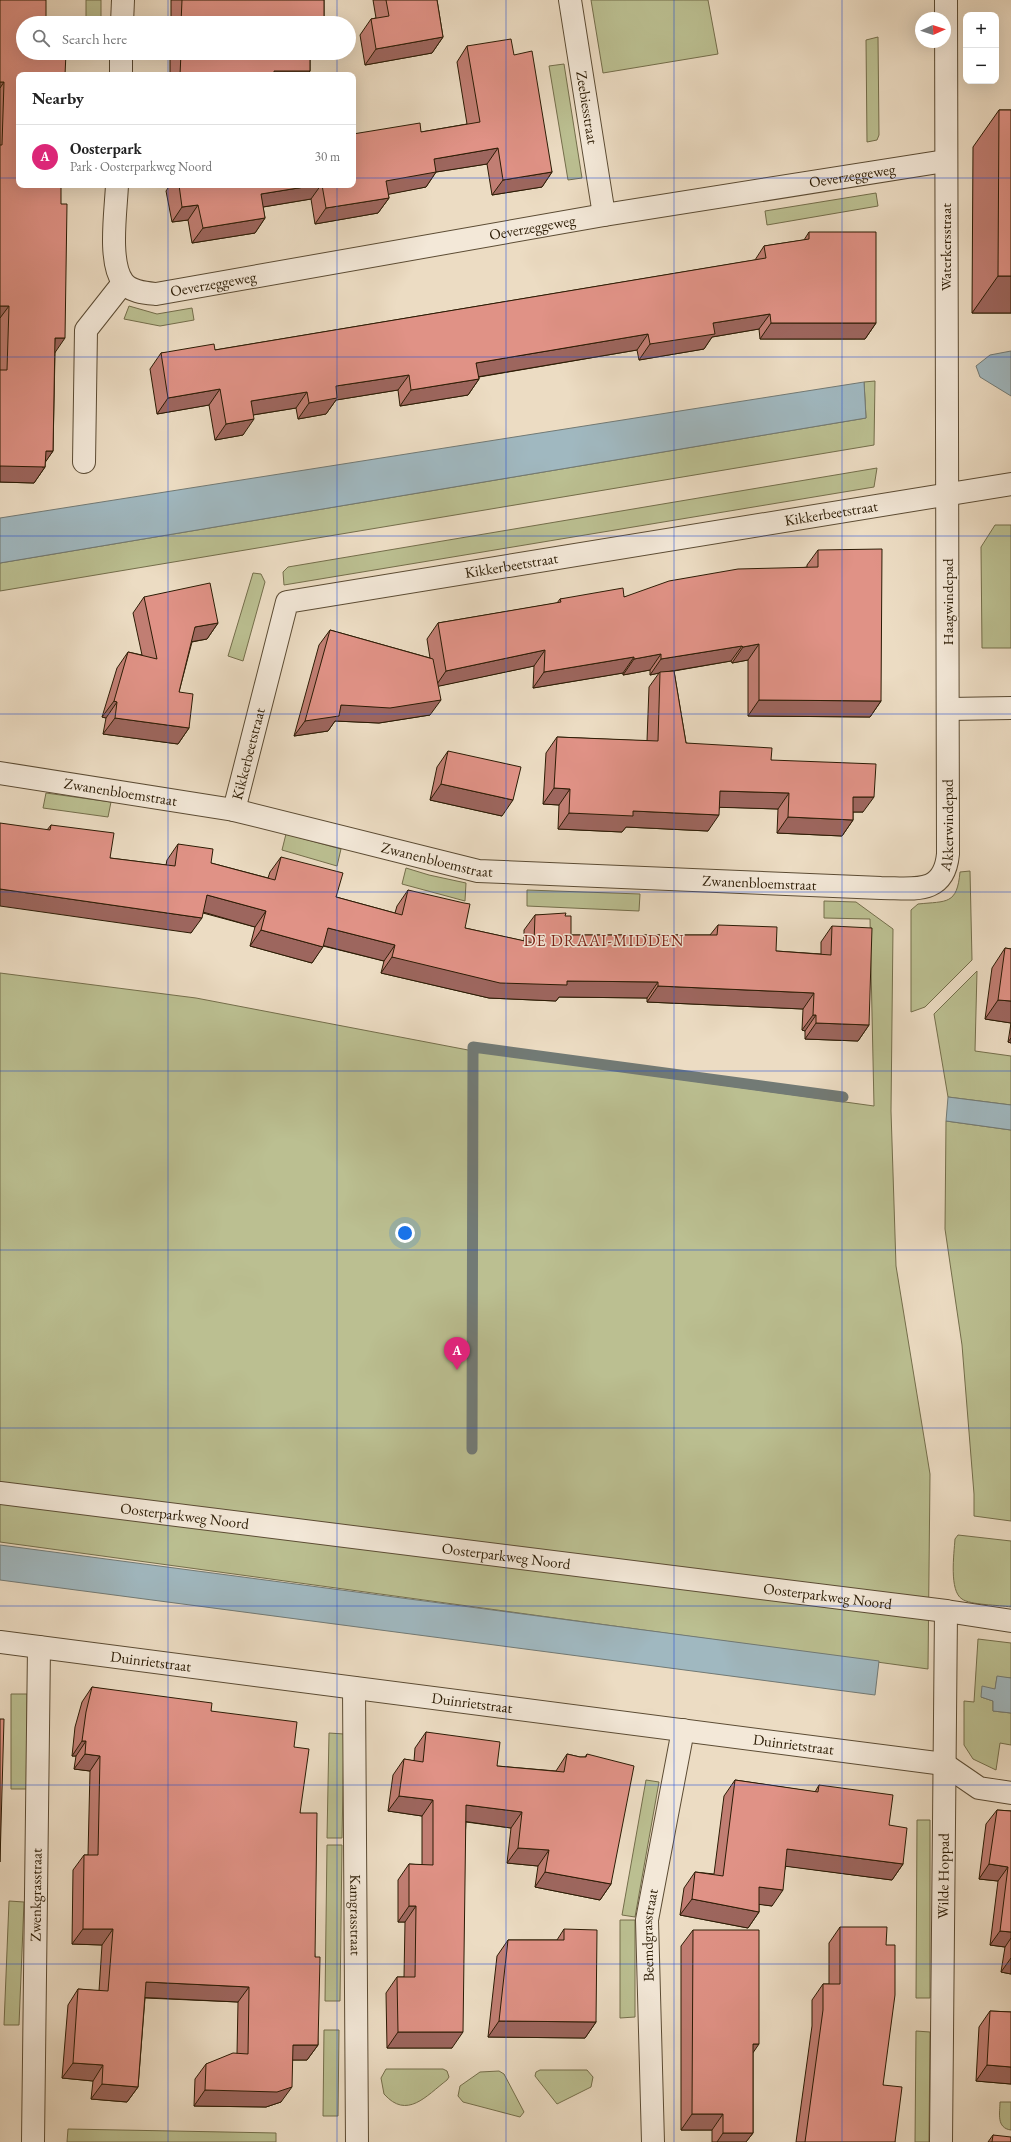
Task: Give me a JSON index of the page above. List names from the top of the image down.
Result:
{
  "streets": {
    "street": [
      "Zeebiesstraat",
      "Oeverzeggeweg",
      "Waterkersstraat",
      "Kikkerbeetstraat",
      "Haagwindepad",
      "Zwanenbloemstraat",
      "Akkerwindepad",
      "Oosterparkweg Noord",
      "Duinrietstraat",
      "Wilde Hoppad",
      "Zwenkgrasstraat",
      "Kamgrasstraat",
      "Beemdgrasstraat"
    ]
  },
  "crossings": [
    ["Zeebiesstraat", "Oeverzeggeweg"],
    ["Oeverzeggeweg", "Waterkersstraat"],
    ["Waterkersstraat", "Kikkerbeetstraat"],
    ["Waterkersstraat", "Haagwindepad"],
    ["Kikkerbeetstraat", "Haagwindepad"],
    ["Kikkerbeetstraat", "Zwanenbloemstraat"],
    ["Haagwindepad", "Akkerwindepad"],
    ["Zwanenbloemstraat", "Akkerwindepad"],
    ["Oosterparkweg Noord", "Wilde Hoppad"],
    ["Duinrietstraat", "Wilde Hoppad"],
    ["Duinrietstraat", "Zwenkgrasstraat"],
    ["Duinrietstraat", "Kamgrasstraat"],
    ["Duinrietstraat", "Beemdgrasstraat"]
  ],
  "districts": ["DE DRAAI-MIDDEN"],
  "north": "right",
  "page": {
    "map_buttons": ["+", "−"],
    "search": "Search here",
    "heading": "Nearby",
    "list": [
      {
        "mark": "A",
        "name": "Oosterpark",
        "note": "Park · Oosterparkweg Noord",
        "value": "30 m"
      }
    ],
    "pins": "A"
  }
}
